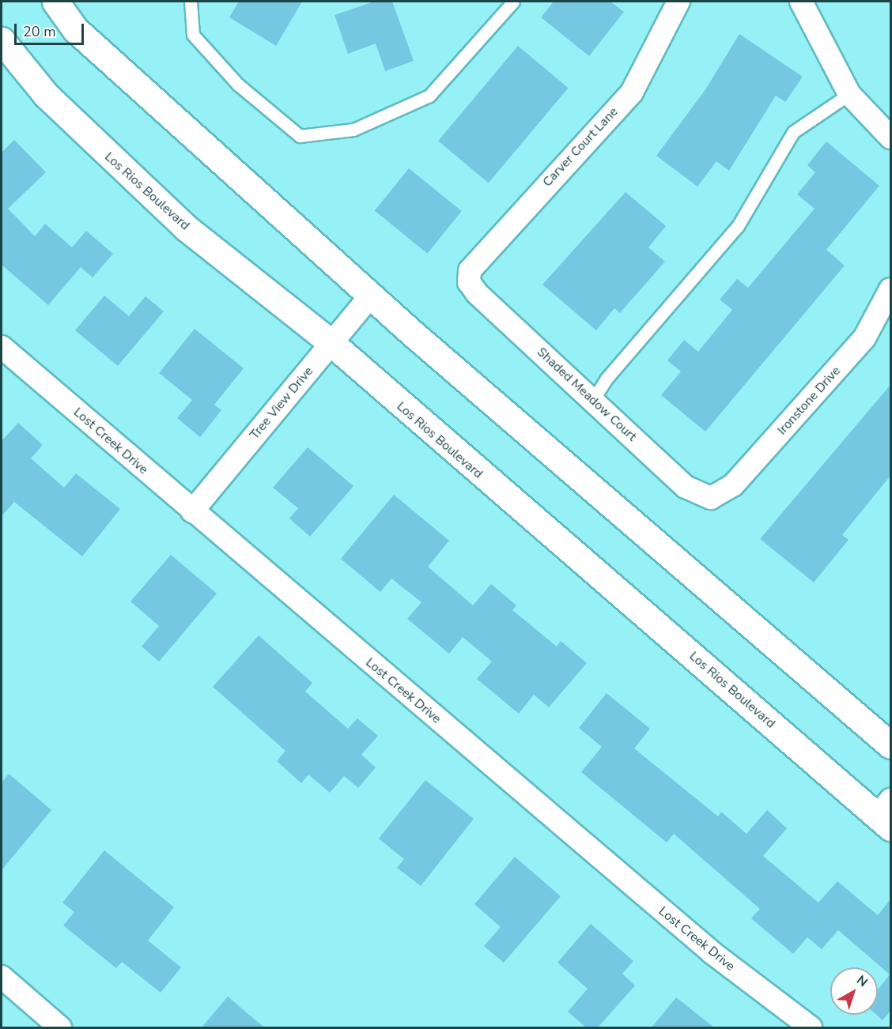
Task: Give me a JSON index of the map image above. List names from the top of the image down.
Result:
{
  "streets": {
    "main road": ["Los Rios Boulevard"],
    "street": [
      "Carver Court Lane",
      "Shaded Meadow Court",
      "Ironstone Drive",
      "Tree View Drive",
      "Lost Creek Drive"
    ]
  },
  "crossings": [
    ["Carver Court Lane", "Shaded Meadow Court"],
    ["Los Rios Boulevard", "Tree View Drive"],
    ["Shaded Meadow Court", "Ironstone Drive"],
    ["Tree View Drive", "Lost Creek Drive"]
  ],
  "scale_bar": "20 m",
  "north": "top right"
}
